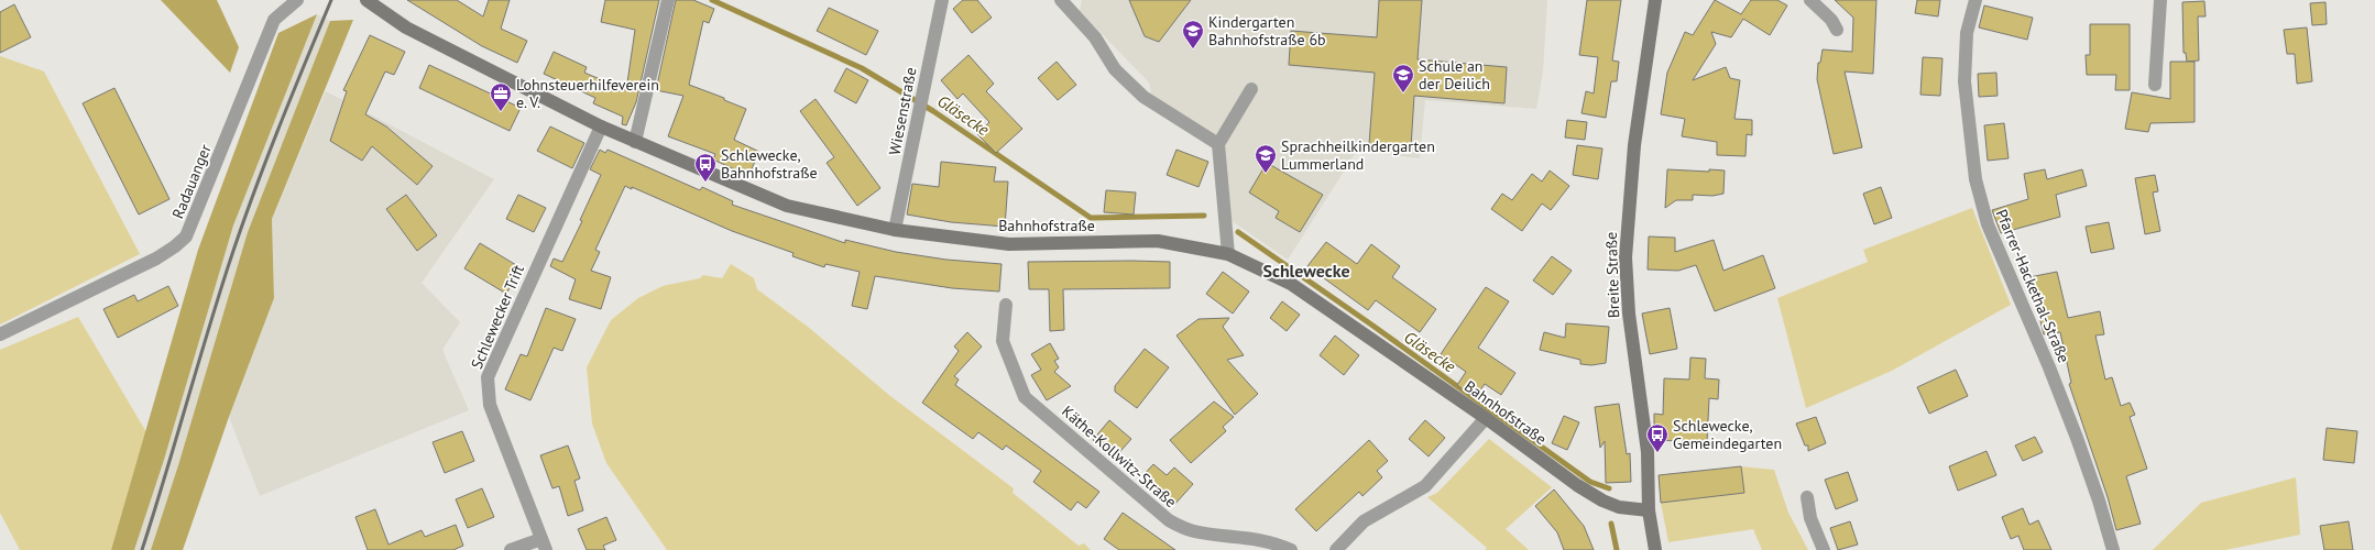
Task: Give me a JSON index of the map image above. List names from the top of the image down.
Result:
{
  "streets": {
    "street": [
      "Wiesenstraße",
      "Radauanger",
      "Bahnhofstraße",
      "Breite Straße",
      "Pfarrer-Hackethal-Straße",
      "Schlewecker Trift",
      "Käthe-Kollwitz-Straße"
    ]
  },
  "crossings": [
    ["Wiesenstraße", "Bahnhofstraße"],
    ["Bahnhofstraße", "Breite Straße"],
    ["Bahnhofstraße", "Schlewecker Trift"]
  ],
  "districts": ["Schlewecke"],
  "water": ["Gläsecke"],
  "places": {
    "school or university": ["Kindergarten Bahnhofstraße 6b", "Schule an der Deilich", "Sprachheilkindergarten Lummerland"],
    "office": ["Lohnsteuerhilfeverein e. V."],
    "bus stop": ["Schlewecke, Bahnhofstraße", "Schlewecke, Gemeindegarten"]
  }
}
